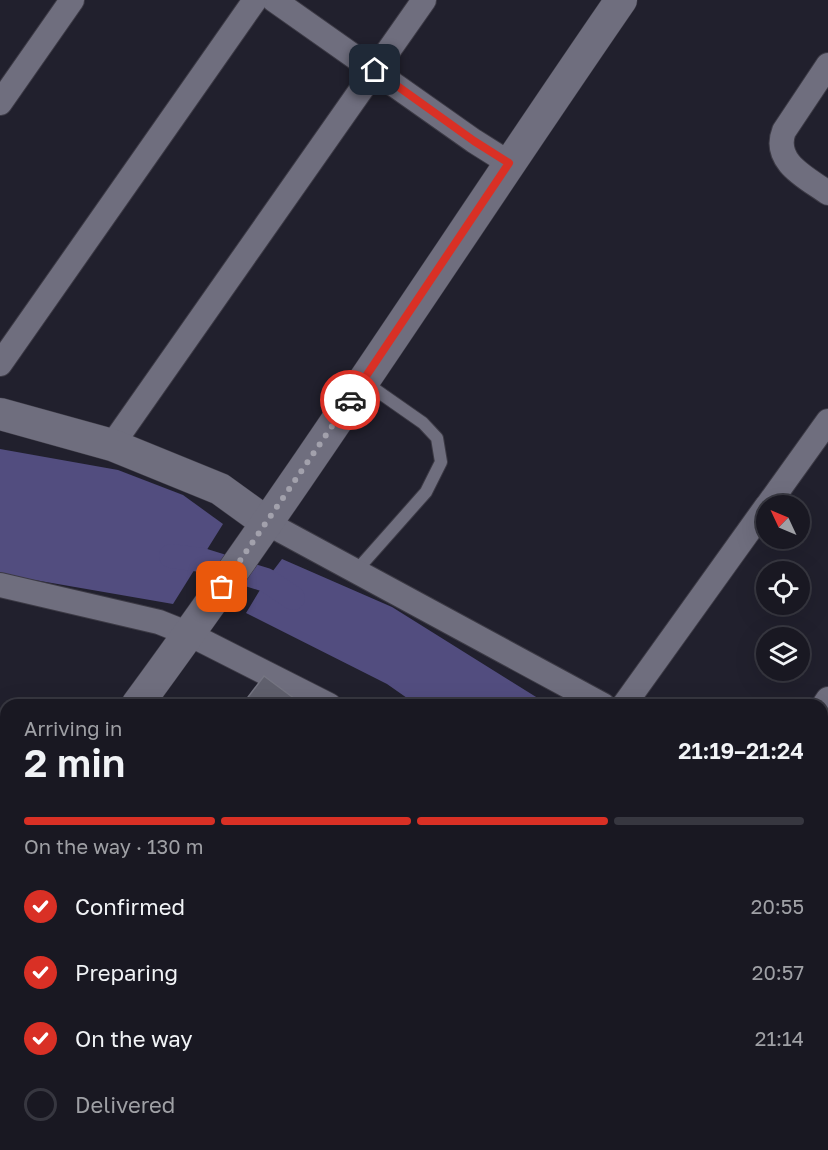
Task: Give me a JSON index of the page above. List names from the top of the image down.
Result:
{
  "north": "top left",
  "page": {
    "heading": ["2 min", "Arriving in", "21:19–21:24"],
    "bar": "On the way · 130 m",
    "list": [
      ["Confirmed", "20:55"],
      ["Preparing", "20:57"],
      ["On the way", "21:14"],
      "Delivered"
    ]
  }
}
